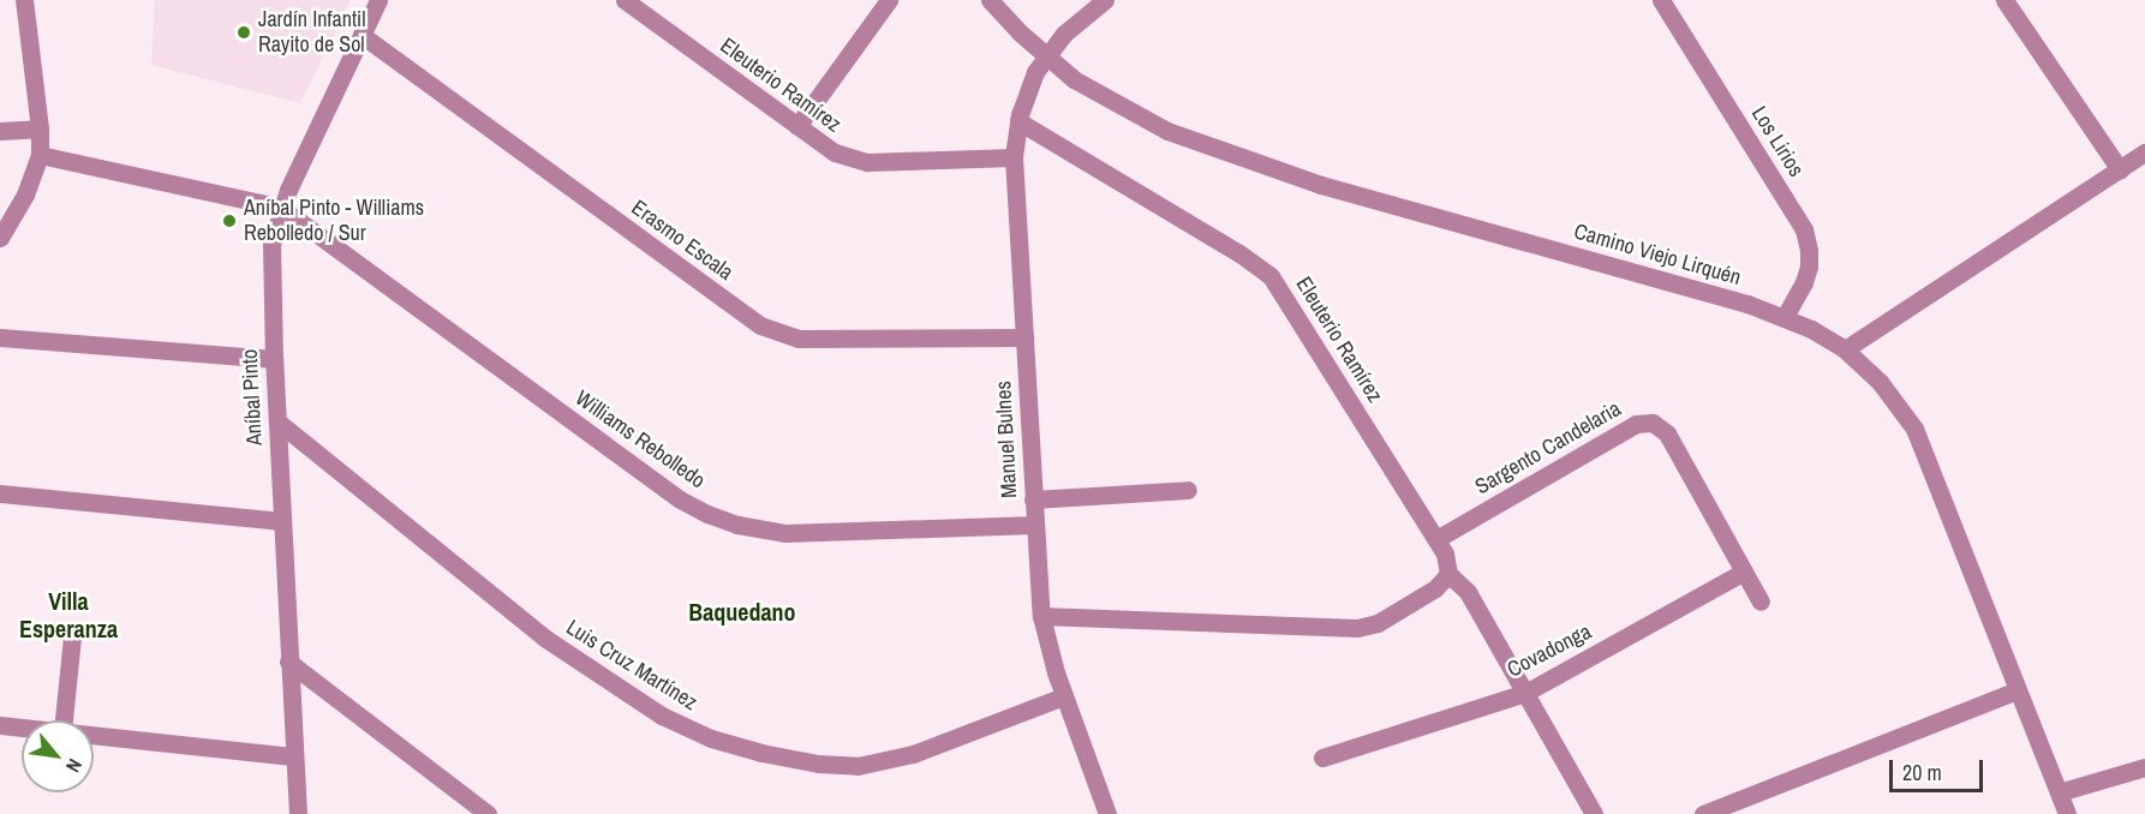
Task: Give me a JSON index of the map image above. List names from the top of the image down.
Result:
{
  "streets": {
    "street": [
      "Eleuterio Ramírez",
      "Los Lirios",
      "Erasmo Escala",
      "Camino Viejo Lirquén",
      "Aníbal Pinto",
      "Williams Rebolledo",
      "Manuel Bulnes",
      "Sargento Candelaria",
      "Covadonga",
      "Luis Cruz Martínez"
    ]
  },
  "crossings": [
    ["Eleuterio Ramírez", "Manuel Bulnes"],
    ["Eleuterio Ramírez", "Sargento Candelaria"],
    ["Los Lirios", "Camino Viejo Lirquén"],
    ["Erasmo Escala", "Aníbal Pinto"],
    ["Erasmo Escala", "Manuel Bulnes"],
    ["Camino Viejo Lirquén", "Manuel Bulnes"],
    ["Aníbal Pinto", "Williams Rebolledo"],
    ["Aníbal Pinto", "Luis Cruz Martínez"],
    ["Williams Rebolledo", "Manuel Bulnes"],
    ["Manuel Bulnes", "Luis Cruz Martínez"],
    ["Sargento Candelaria", "Covadonga"]
  ],
  "districts": ["Villa Esperanza", "Baquedano"],
  "places": ["Jardín Infantil Rayito de Sol", "Aníbal Pinto - Williams Rebolledo / Sur"],
  "scale_bar": "20 m",
  "north": "bottom right"
}
